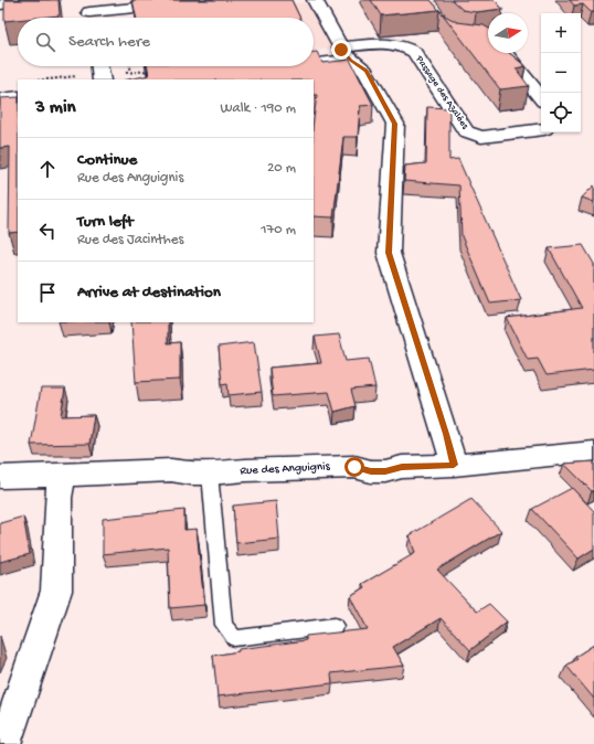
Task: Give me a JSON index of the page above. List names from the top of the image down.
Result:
{
  "streets": {
    "street": ["Passage des Azalées", "Rue des Anguignis"]
  },
  "north": "right",
  "page": {
    "map_buttons": ["+", "−"],
    "search": "Search here",
    "heading": ["3 min", "Walk · 190 m"],
    "list": [
      ["Continue", "Rue des Anguignis", "20 m"],
      ["Turn left", "Rue des Jacinthes", "170 m"],
      "Arrive at destination"
    ]
  }
}
